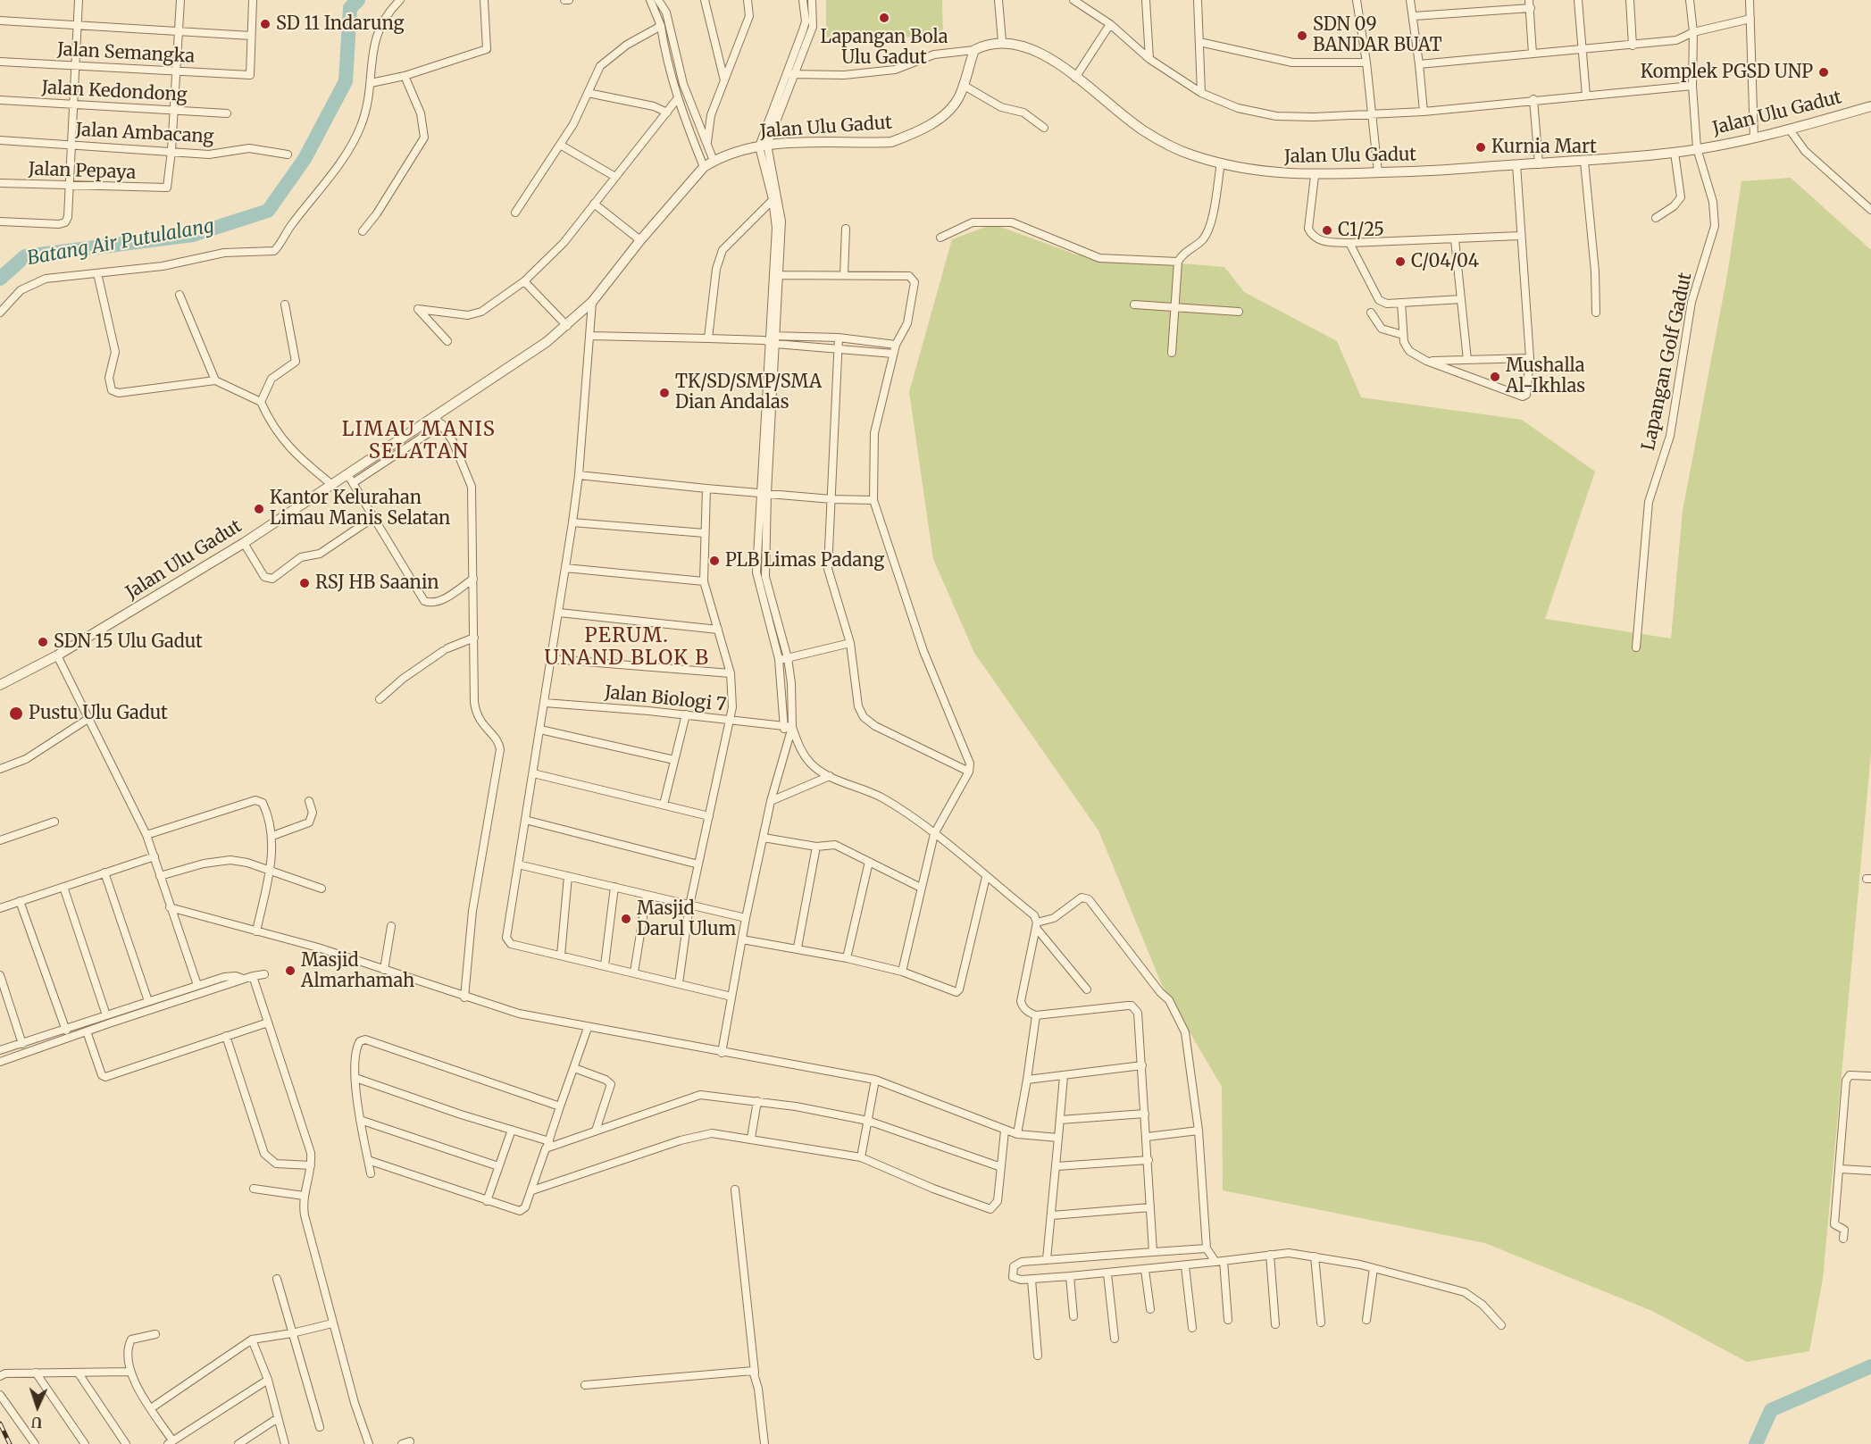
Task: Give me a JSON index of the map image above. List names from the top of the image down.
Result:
{
  "streets": {
    "street": [
      "Jalan Semangka",
      "Jalan Kedondong",
      "Jalan Ulu Gadut",
      "Jalan Ambacang",
      "Jalan Pepaya",
      "Lapangan Golf Gadut",
      "Jalan Biologi 7"
    ]
  },
  "crossings": [
    ["Jalan Ulu Gadut", "Lapangan Golf Gadut"],
    ["Jalan Ambacang", "Jalan Pepaya"]
  ],
  "districts": ["LIMAU MANIS SELATAN", "PERUM. UNAND BLOK B"],
  "water": ["Batang Air Putulalang"],
  "places": [
    "Lapangan Bola Ulu Gadut",
    "SD 11 Indarung",
    "SDN 09 BANDAR BUAT",
    "Komplek PGSD UNP",
    "Kurnia Mart",
    "C1/25",
    "C/04/04",
    "Mushalla Al-Ikhlas",
    "TK/SD/SMP/SMA Dian Andalas",
    "Kantor Kelurahan Limau Manis Selatan",
    "PLB Limas Padang",
    "RSJ HB Saanin",
    "SDN 15 Ulu Gadut",
    "Pustu Ulu Gadut",
    "Masjid Darul Ulum",
    "Masjid Almarhamah"
  ],
  "north": "bottom"
}
